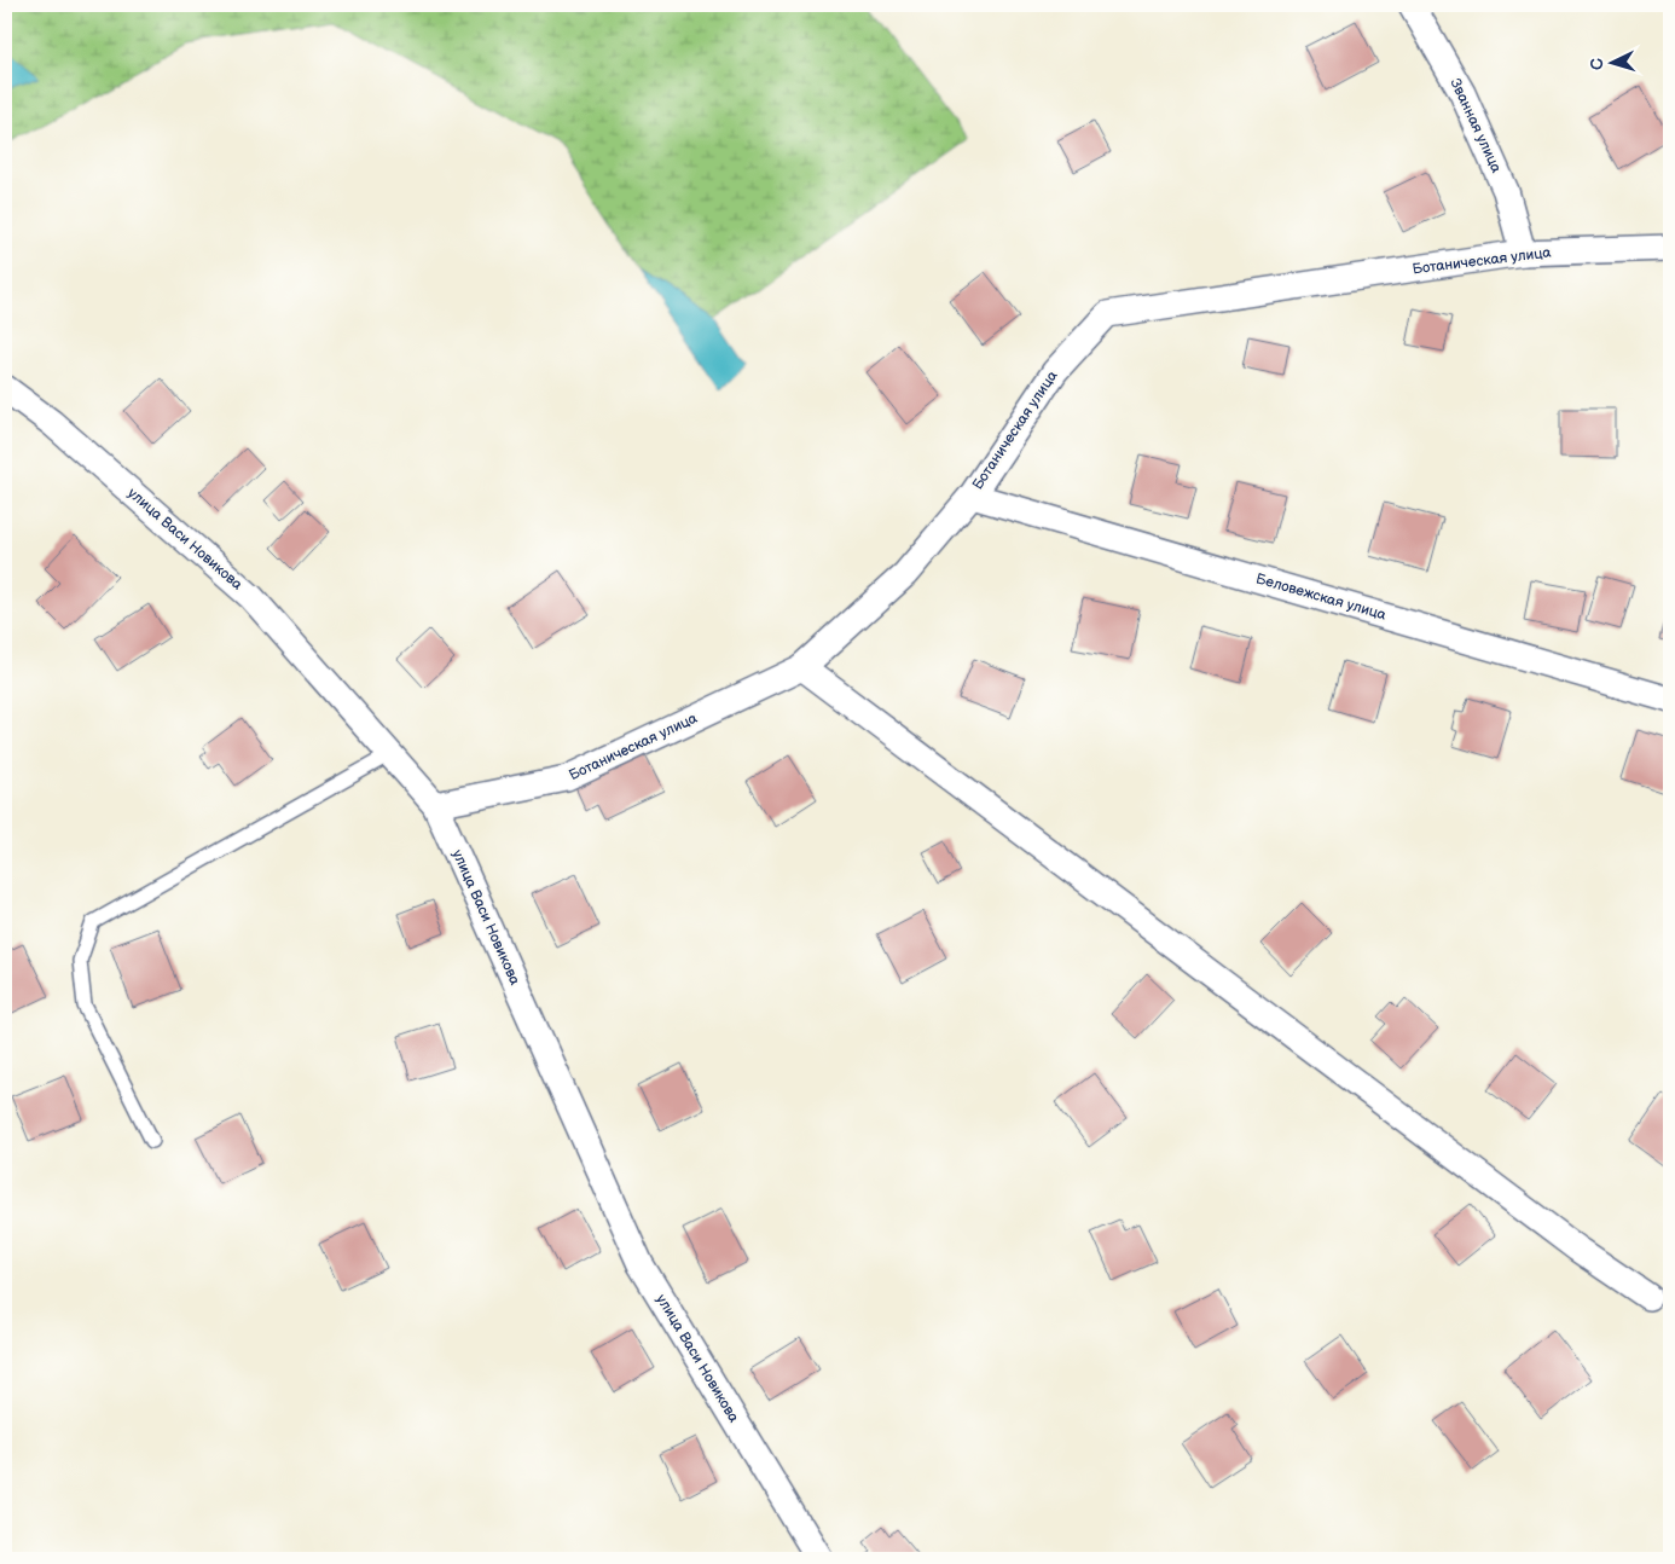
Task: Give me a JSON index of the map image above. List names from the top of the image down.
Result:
{
  "streets": {
    "street": [
      "Званная улица",
      "Ботаническая улица",
      "улица Васи Новикова",
      "Беловежская улица"
    ]
  },
  "crossings": [
    ["Званная улица", "Ботаническая улица"],
    ["Ботаническая улица", "улица Васи Новикова"],
    ["Ботаническая улица", "Беловежская улица"]
  ],
  "north": "left"
}
